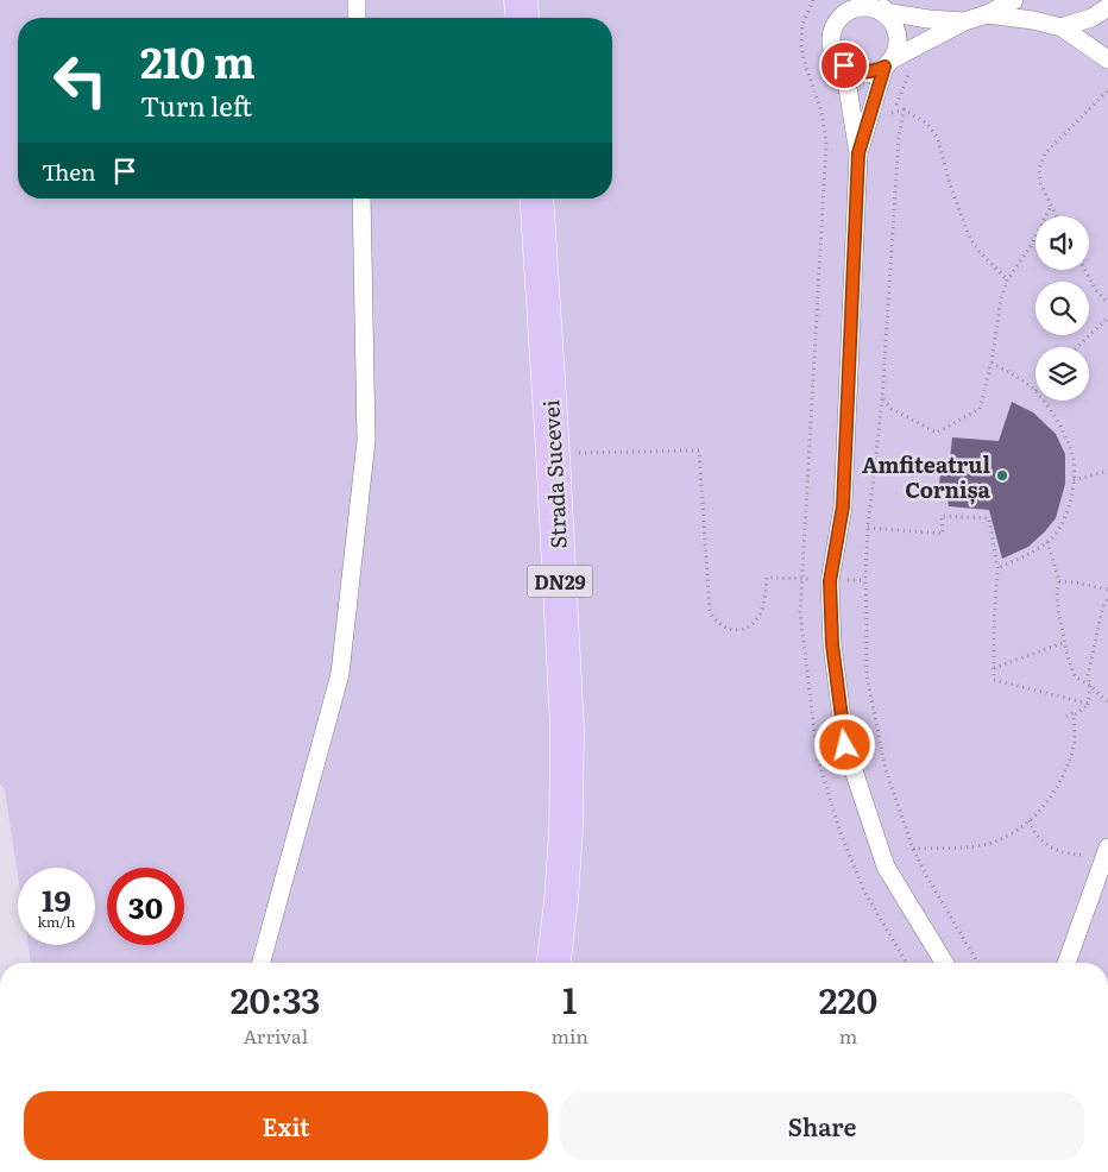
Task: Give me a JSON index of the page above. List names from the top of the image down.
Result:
{
  "streets": {
    "highway": ["Strada Sucevei", "DN29"]
  },
  "places": ["Amfiteatrul Cornișa"],
  "page": {
    "turn": ["210 m", "Turn left"],
    "then": "Then",
    "speed": "19 km/h",
    "limit": "30",
    "eta": [
      "20:33",
      "Arrival",
      "1",
      "min",
      "220",
      "m"
    ],
    "buttons": ["Exit", "Share"]
  }
}
